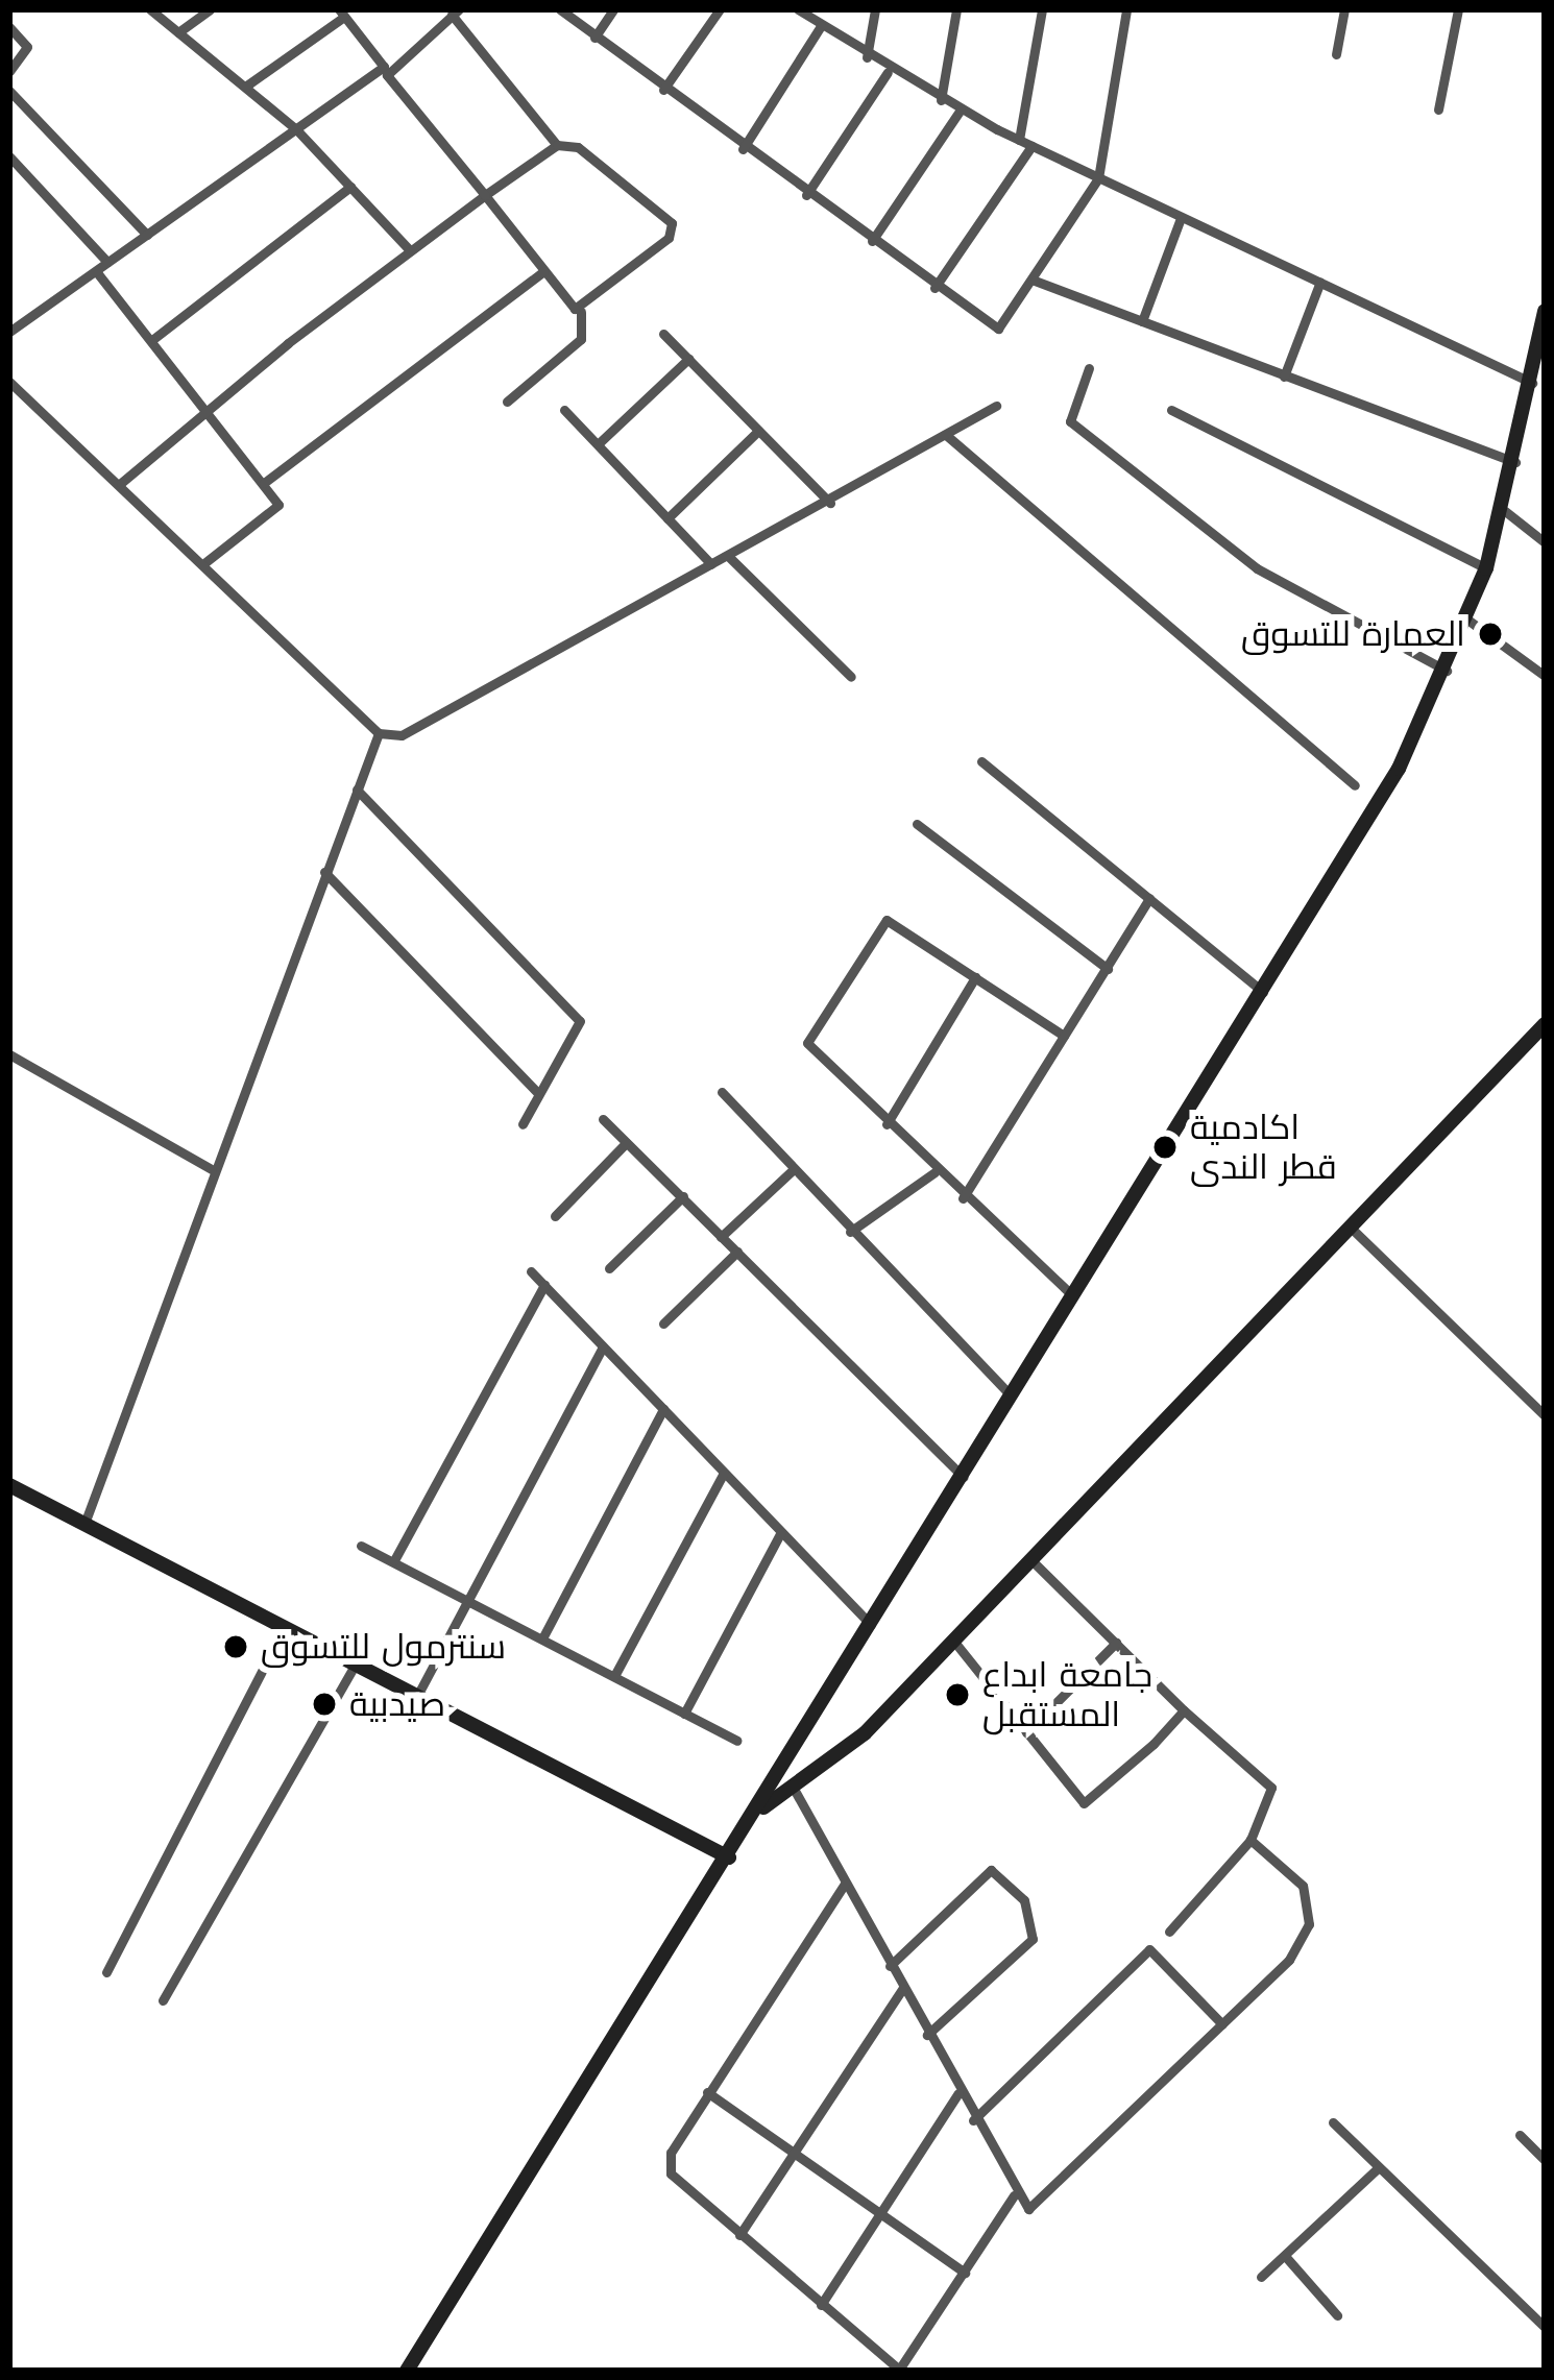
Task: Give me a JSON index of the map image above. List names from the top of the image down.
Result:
{
  "places": [
    "العمارة للتسوق",
    "اكادمية قطر الندى",
    "سنترمول للتسوق",
    "جامعة ابداع المستقبل",
    "صيدبية"
  ]
}
